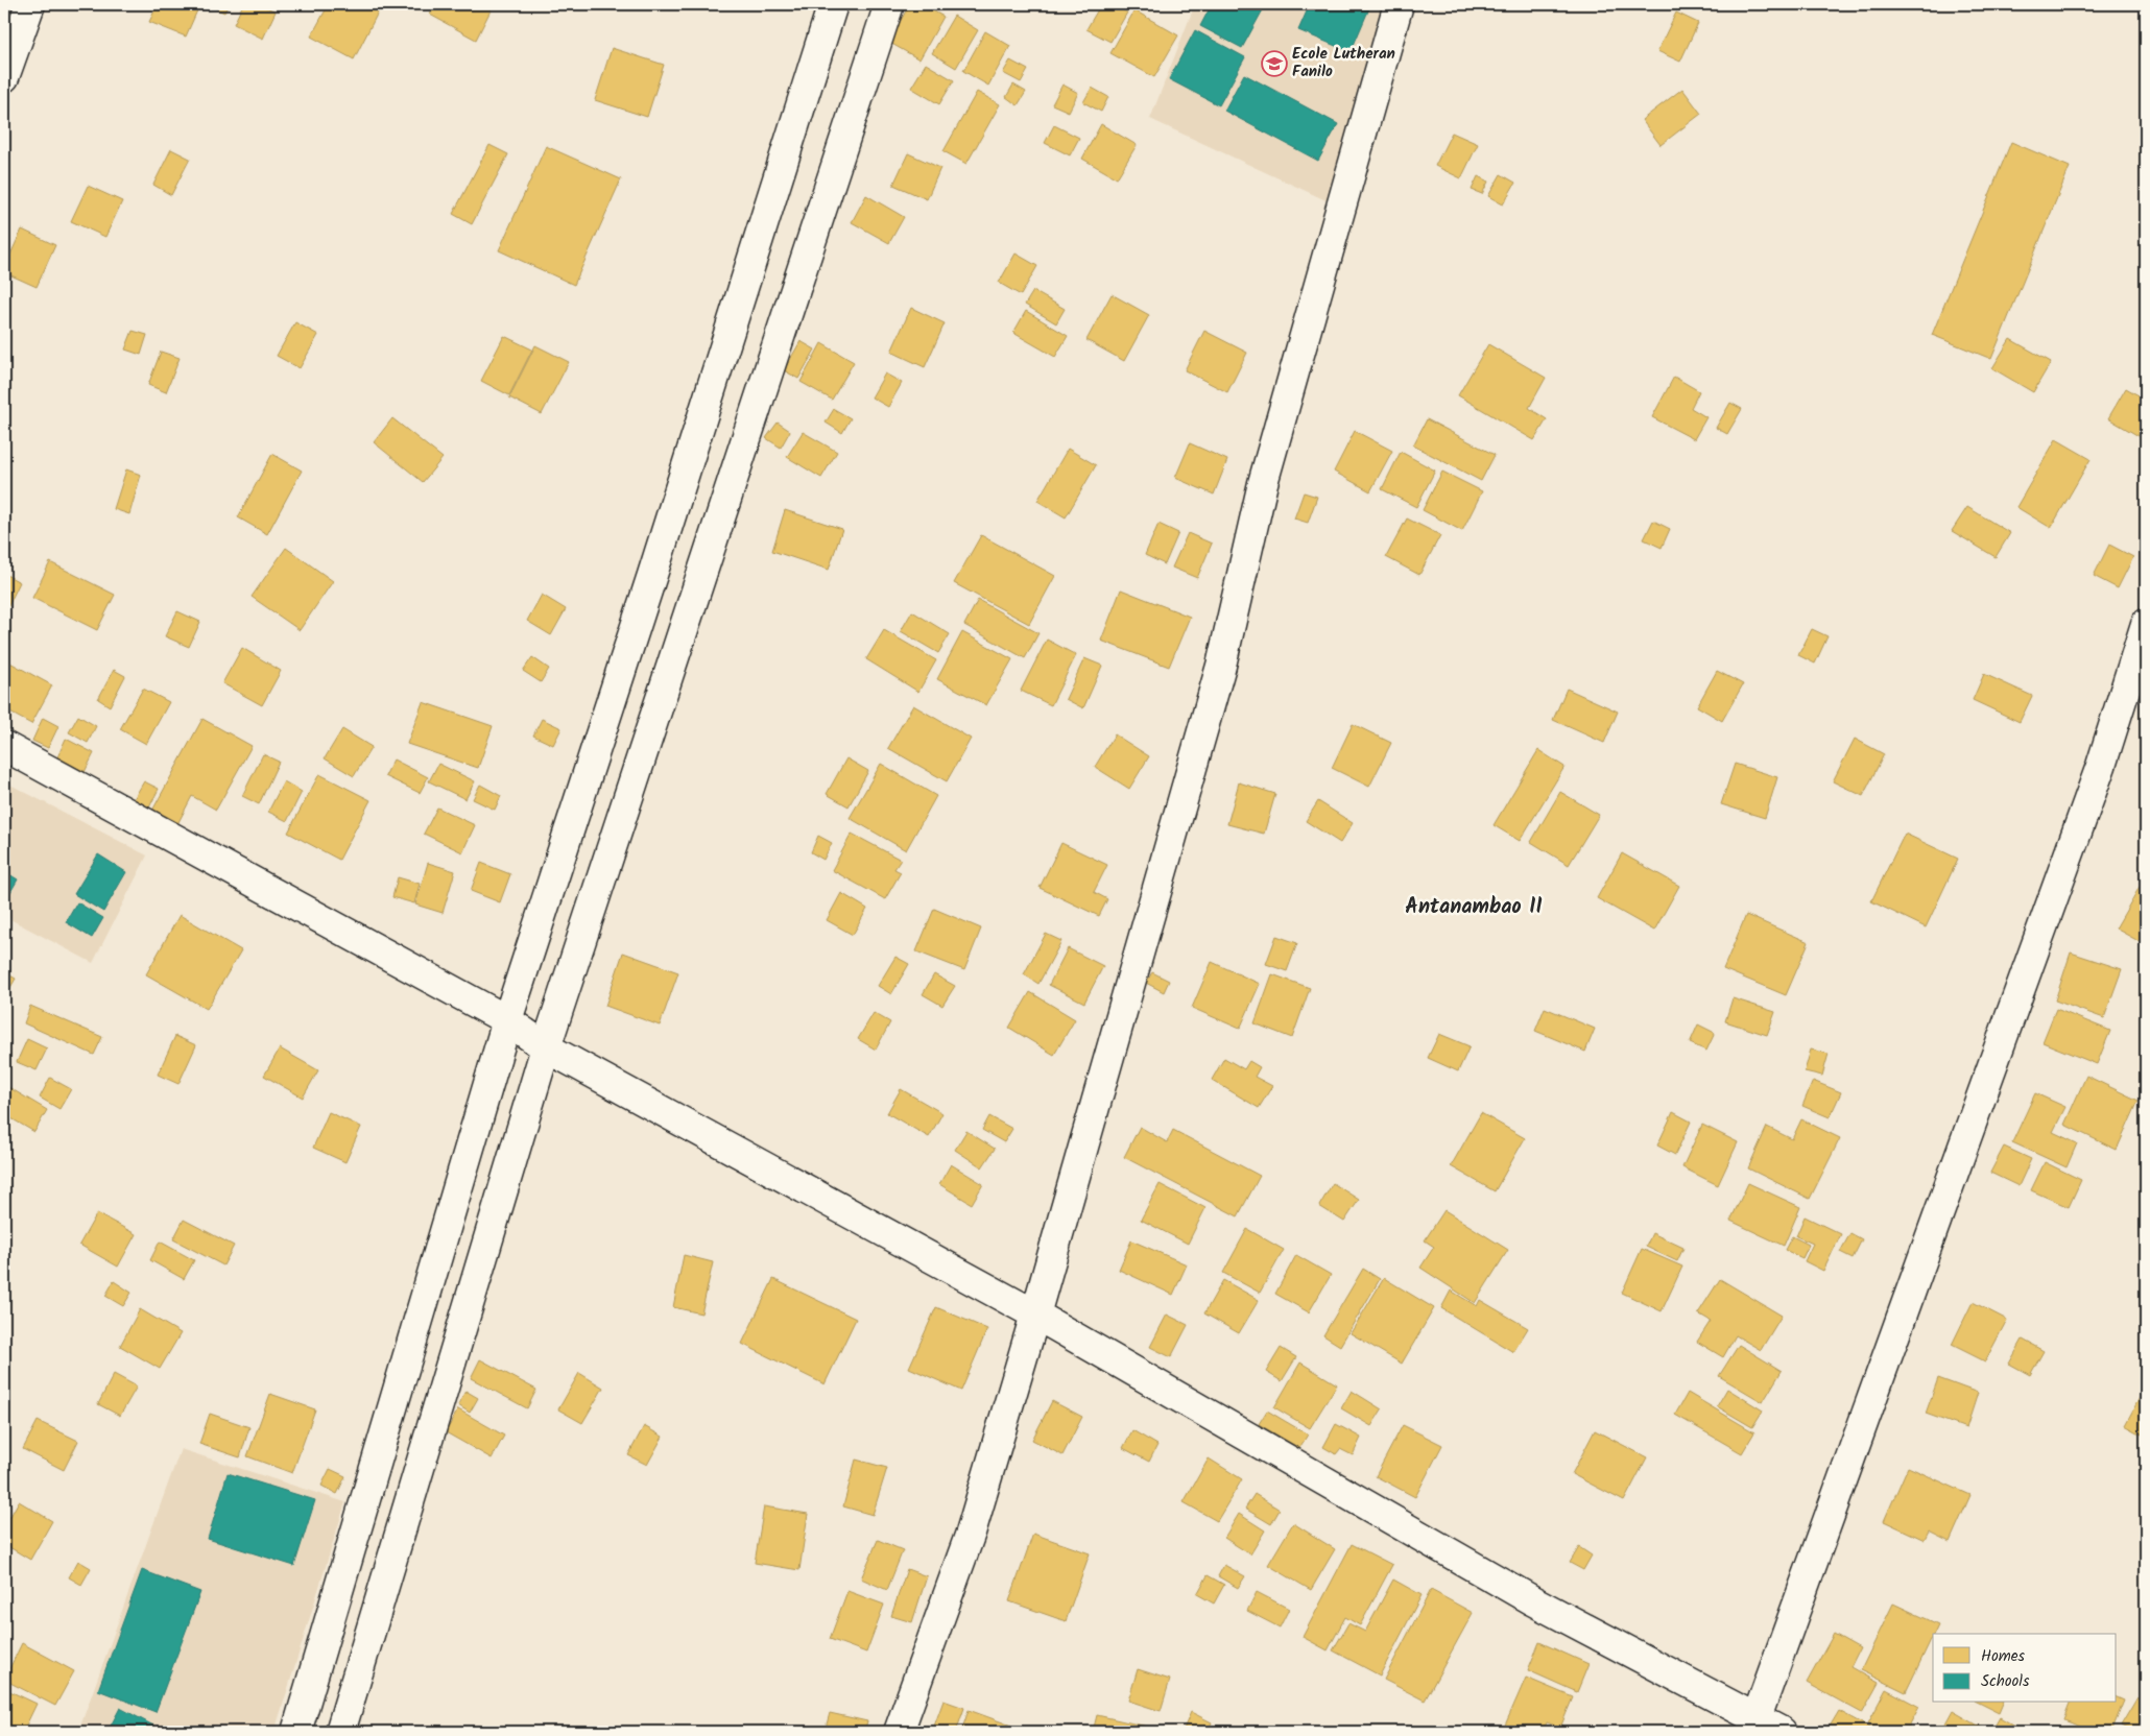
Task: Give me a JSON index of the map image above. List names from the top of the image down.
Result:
{
  "districts": ["Antanambao II"],
  "places": {
    "school or university": ["Ecole Lutheran Fanilo"]
  },
  "legend": ["Homes", "Schools"]
}
